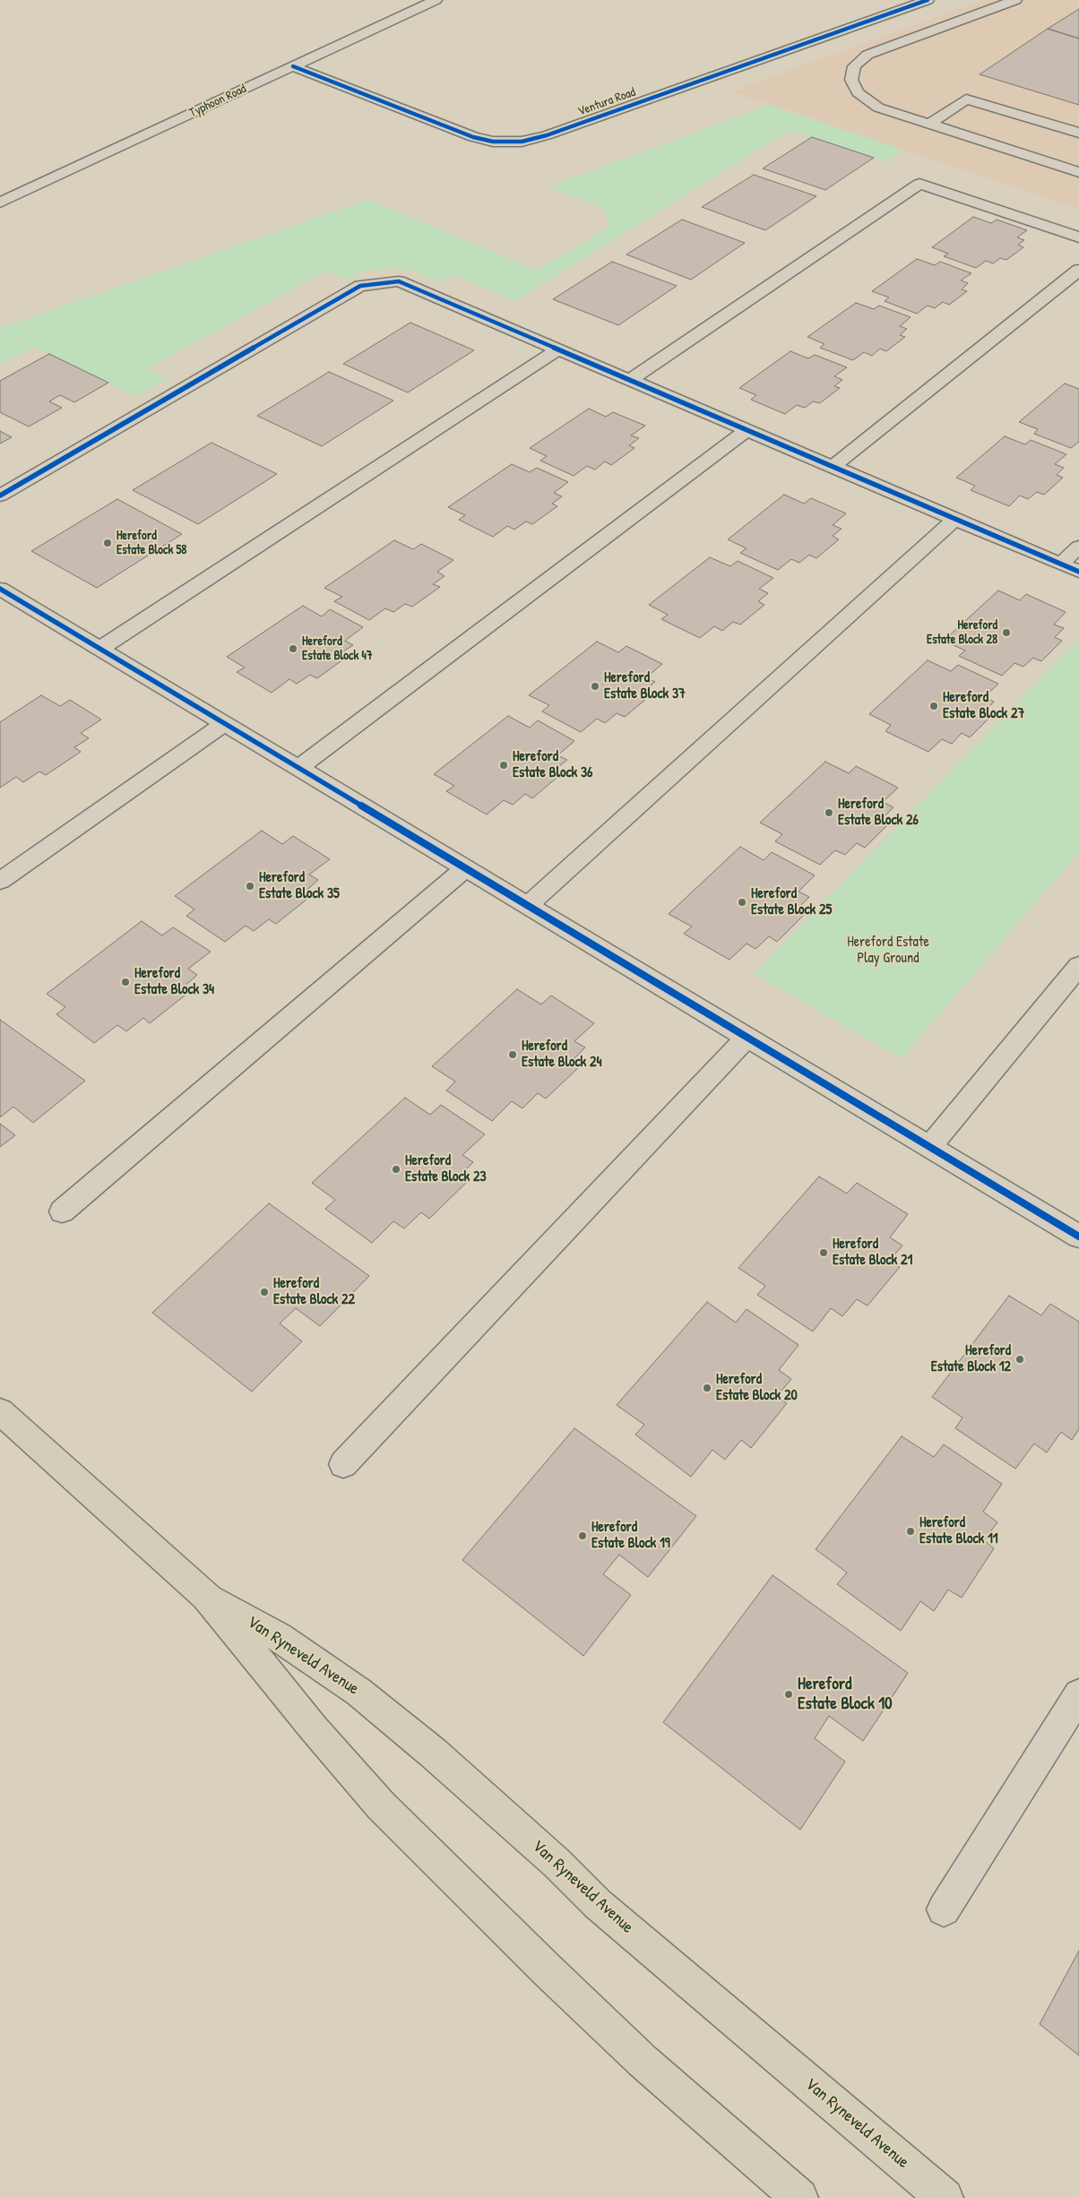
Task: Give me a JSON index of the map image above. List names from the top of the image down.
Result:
{
  "streets": {
    "main road": ["Van Ryneveld Avenue"],
    "street": ["Typhoon Road", "Ventura Road"]
  },
  "crossings": [
    ["Typhoon Road", "Ventura Road"]
  ],
  "parks": ["Hereford Estate Play Ground"],
  "places": [
    "Hereford Estate Block 58",
    "Hereford Estate Block 28",
    "Hereford Estate Block 47",
    "Hereford Estate Block 37",
    "Hereford Estate Block 27",
    "Hereford Estate Block 36",
    "Hereford Estate Block 26",
    "Hereford Estate Block 35",
    "Hereford Estate Block 25",
    "Hereford Estate Block 34",
    "Hereford Estate Block 24",
    "Hereford Estate Block 23",
    "Hereford Estate Block 21",
    "Hereford Estate Block 22",
    "Hereford Estate Block 12",
    "Hereford Estate Block 20",
    "Hereford Estate Block 11",
    "Hereford Estate Block 19",
    "Hereford Estate Block 10"
  ]
}
